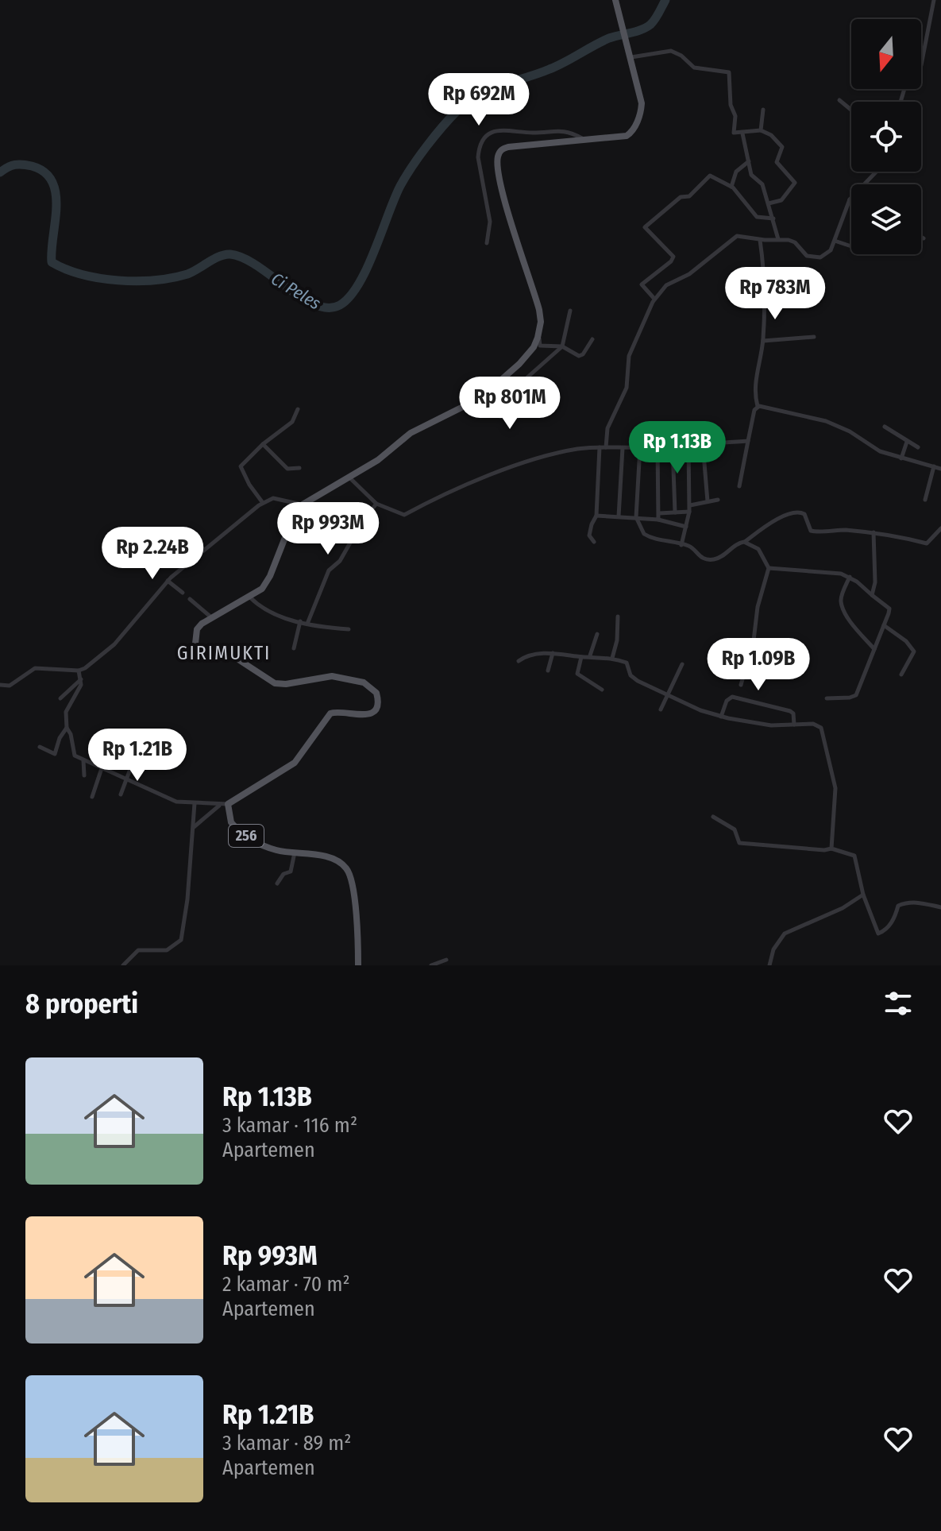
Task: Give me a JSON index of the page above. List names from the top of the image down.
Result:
{
  "streets": {
    "main road": ["256"]
  },
  "districts": ["GIRIMUKTI"],
  "water": ["Ci Peles"],
  "north": "bottom",
  "page": {
    "price": [
      "Rp 692M",
      "Rp 783M",
      "Rp 801M",
      "Rp 1.13B",
      "Rp 993M",
      "Rp 2.24B",
      "Rp 1.09B",
      "Rp 1.21B"
    ],
    "heading": "8 properti",
    "list": [
      {
        "name": "Rp 1.13B",
        "note": "3 kamar · 116 m² · Apartemen"
      },
      {
        "name": "Rp 993M",
        "note": "2 kamar · 70 m² · Apartemen"
      },
      {
        "name": "Rp 1.21B",
        "note": "3 kamar · 89 m² · Apartemen"
      }
    ]
  }
}
